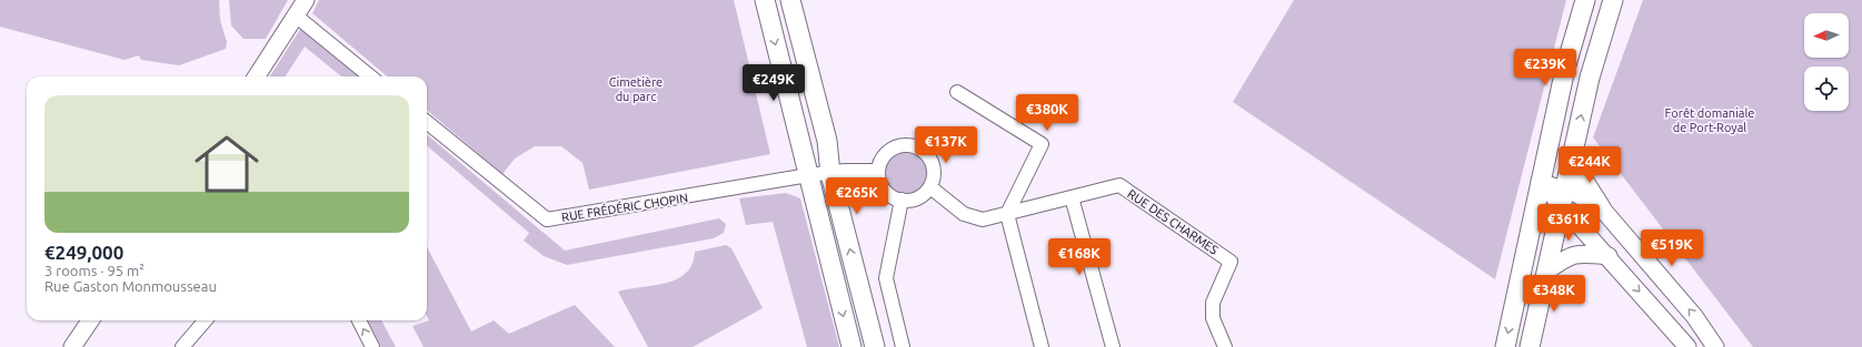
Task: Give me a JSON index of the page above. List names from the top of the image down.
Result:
{
  "streets": {
    "street": ["RUE FRÉDÉRIC CHOPIN", "RUE DES CHARMES"]
  },
  "crossings": [
    ["RUE FRÉDÉRIC CHOPIN", "RUE DES CHARMES"]
  ],
  "parks": ["Cimetière du parc", "Forêt domaniale de Port-Royal"],
  "north": "left",
  "page": {
    "price": [
      "€239K",
      "€249K",
      "€380K",
      "€137K",
      "€244K",
      "€265K",
      "€361K",
      "€519K",
      "€168K",
      "€348K"
    ],
    "list": [
      {
        "name": "€249,000",
        "note": "3 rooms · 95 m² · Rue Gaston Monmousseau"
      }
    ]
  }
}
